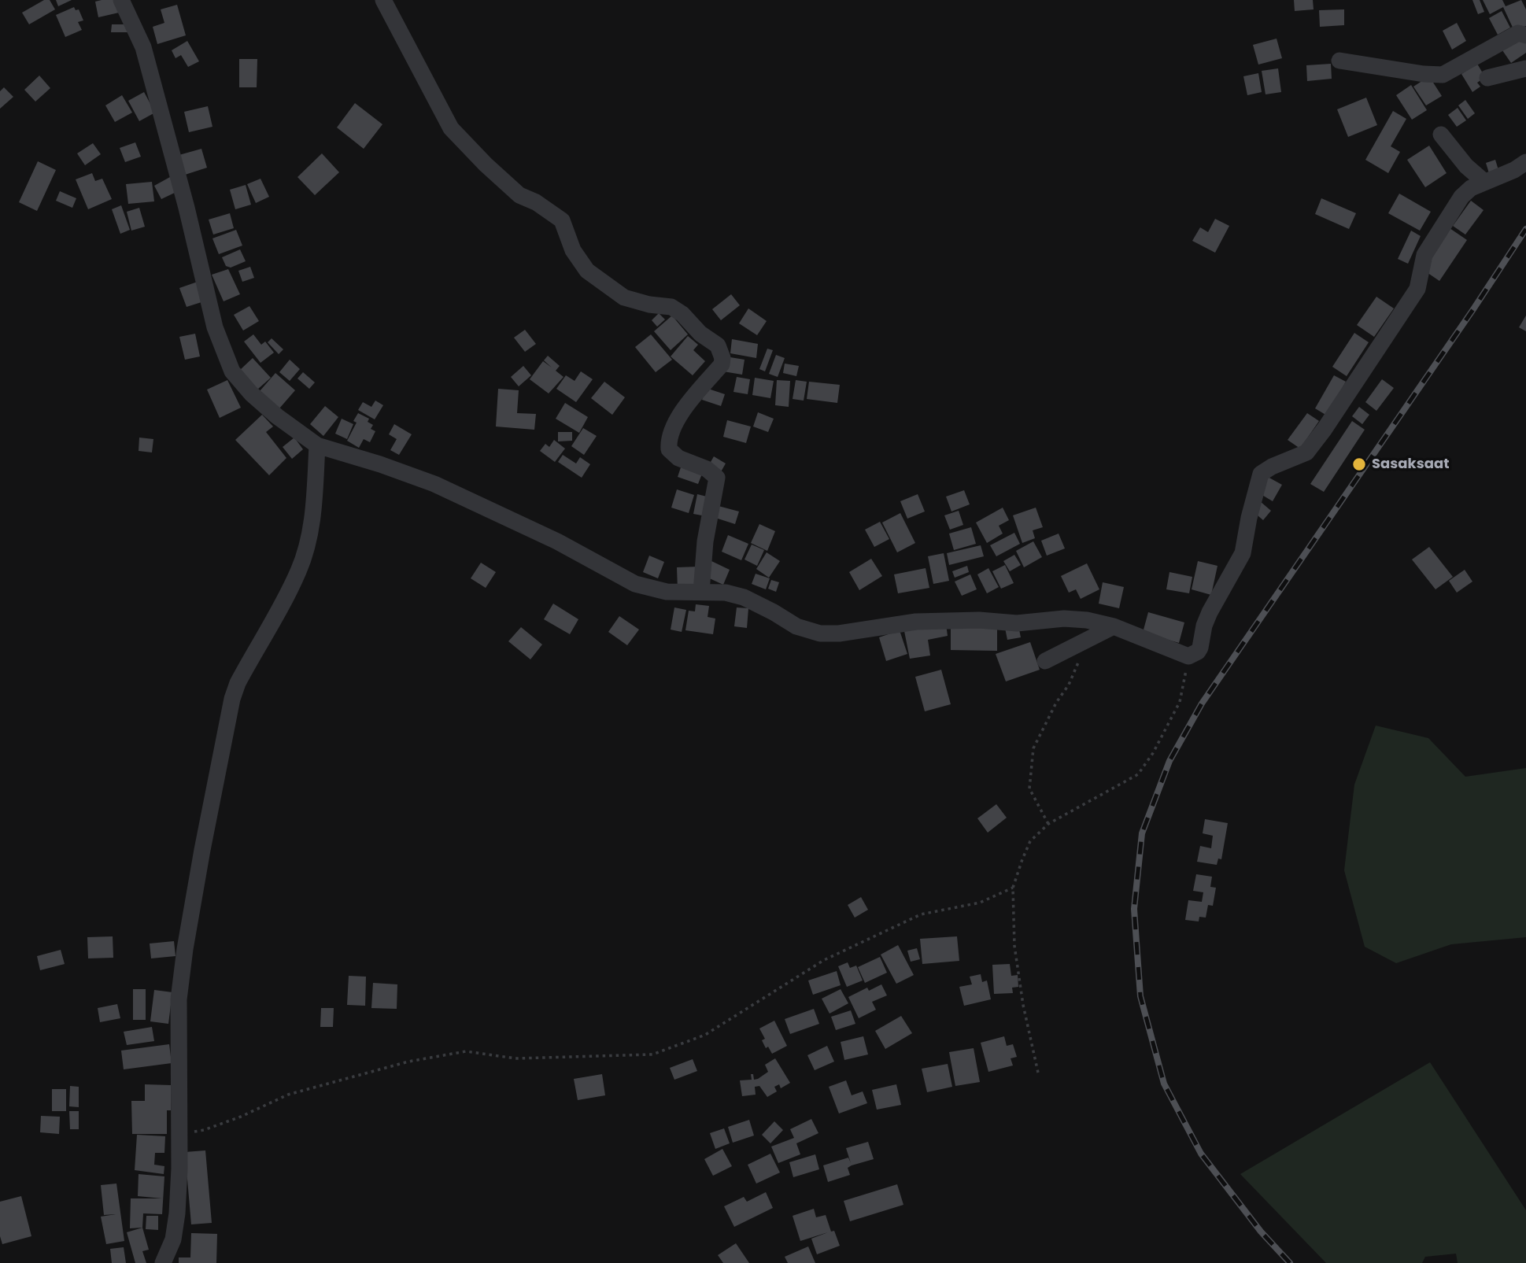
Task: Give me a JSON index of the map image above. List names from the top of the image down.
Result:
{
  "places": ["Sasaksaat"]
}
